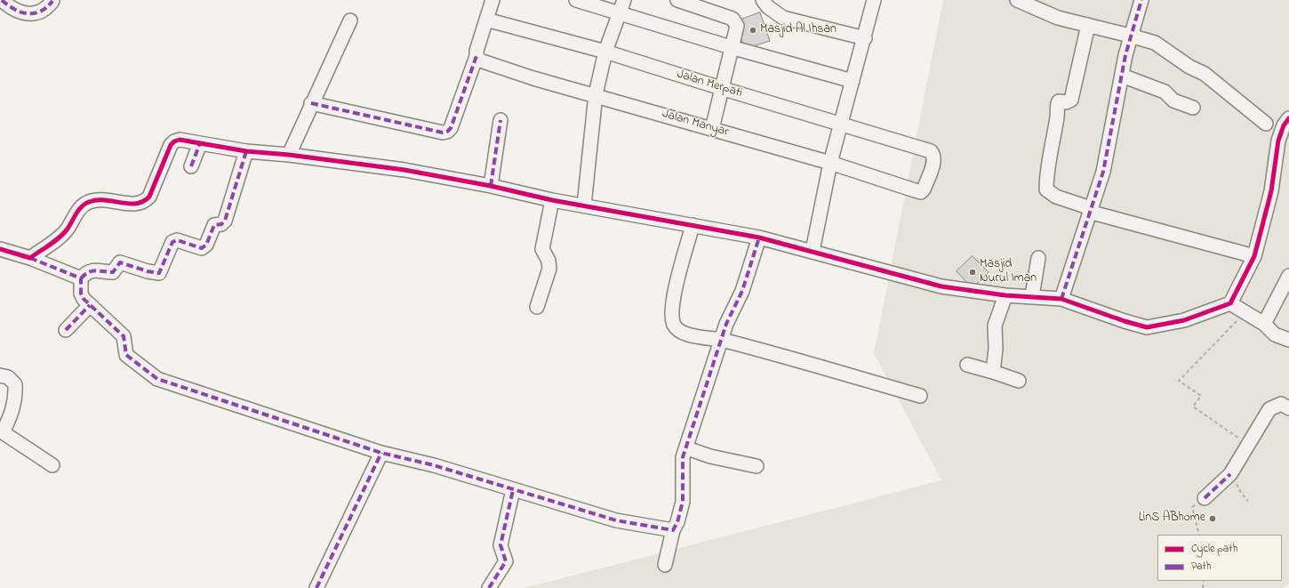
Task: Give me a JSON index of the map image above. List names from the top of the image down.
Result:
{
  "streets": {
    "street": ["Jalan Merpati", "Jalan Manyar"]
  },
  "crossings": [
    ["Jalan Merpati", "Jalan Manyar"]
  ],
  "places": ["Masjid Al Ihsan", "Masjid Nurul Iman", "LinS ABhome"],
  "legend": ["Cycle path", "Path"]
}
